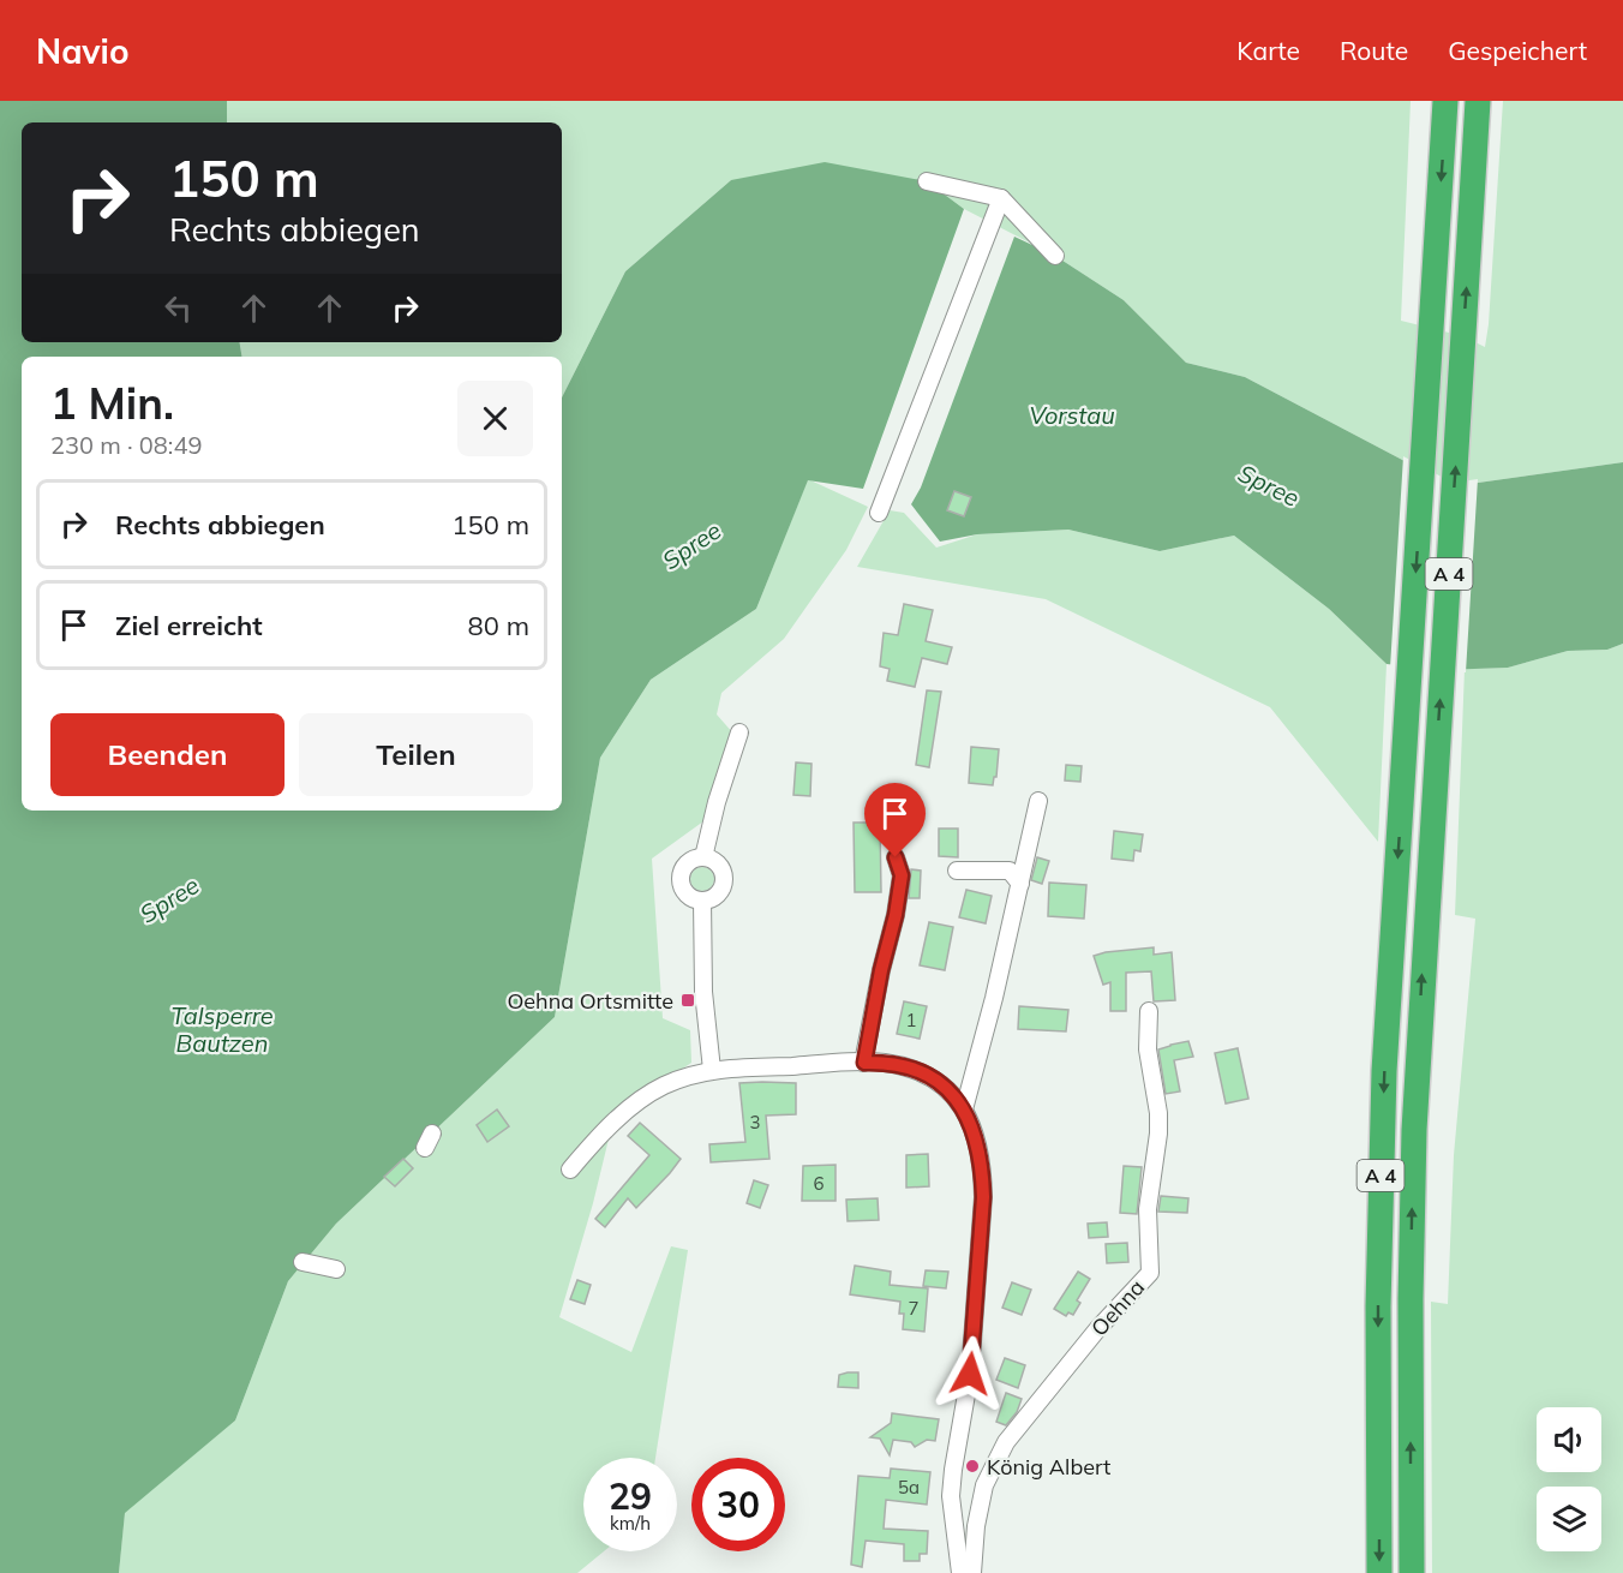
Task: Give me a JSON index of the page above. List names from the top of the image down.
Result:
{
  "streets": {
    "highway": ["A 4"],
    "street": ["Oehna"]
  },
  "water": ["Vorstau", "Spree", "Talsperre Bautzen"],
  "places": {
    "transit": ["Oehna Ortsmitte"],
    "other": ["König Albert"]
  },
  "house_numbers": [
    "1",
    "3",
    "6",
    "7",
    "5a"
  ],
  "page": {
    "header": "Navio",
    "nav": ["Karte", "Route", "Gespeichert"],
    "turn": ["150 m", "Rechts abbiegen"],
    "heading": ["1 Min.", "230 m · 08:49"],
    "list": [
      {
        "name": "Rechts abbiegen",
        "value": "150 m"
      },
      {
        "name": "Ziel erreicht",
        "value": "80 m"
      }
    ],
    "buttons": ["Beenden", "Teilen"],
    "speed": "29 km/h",
    "limit": "30"
  }
}
